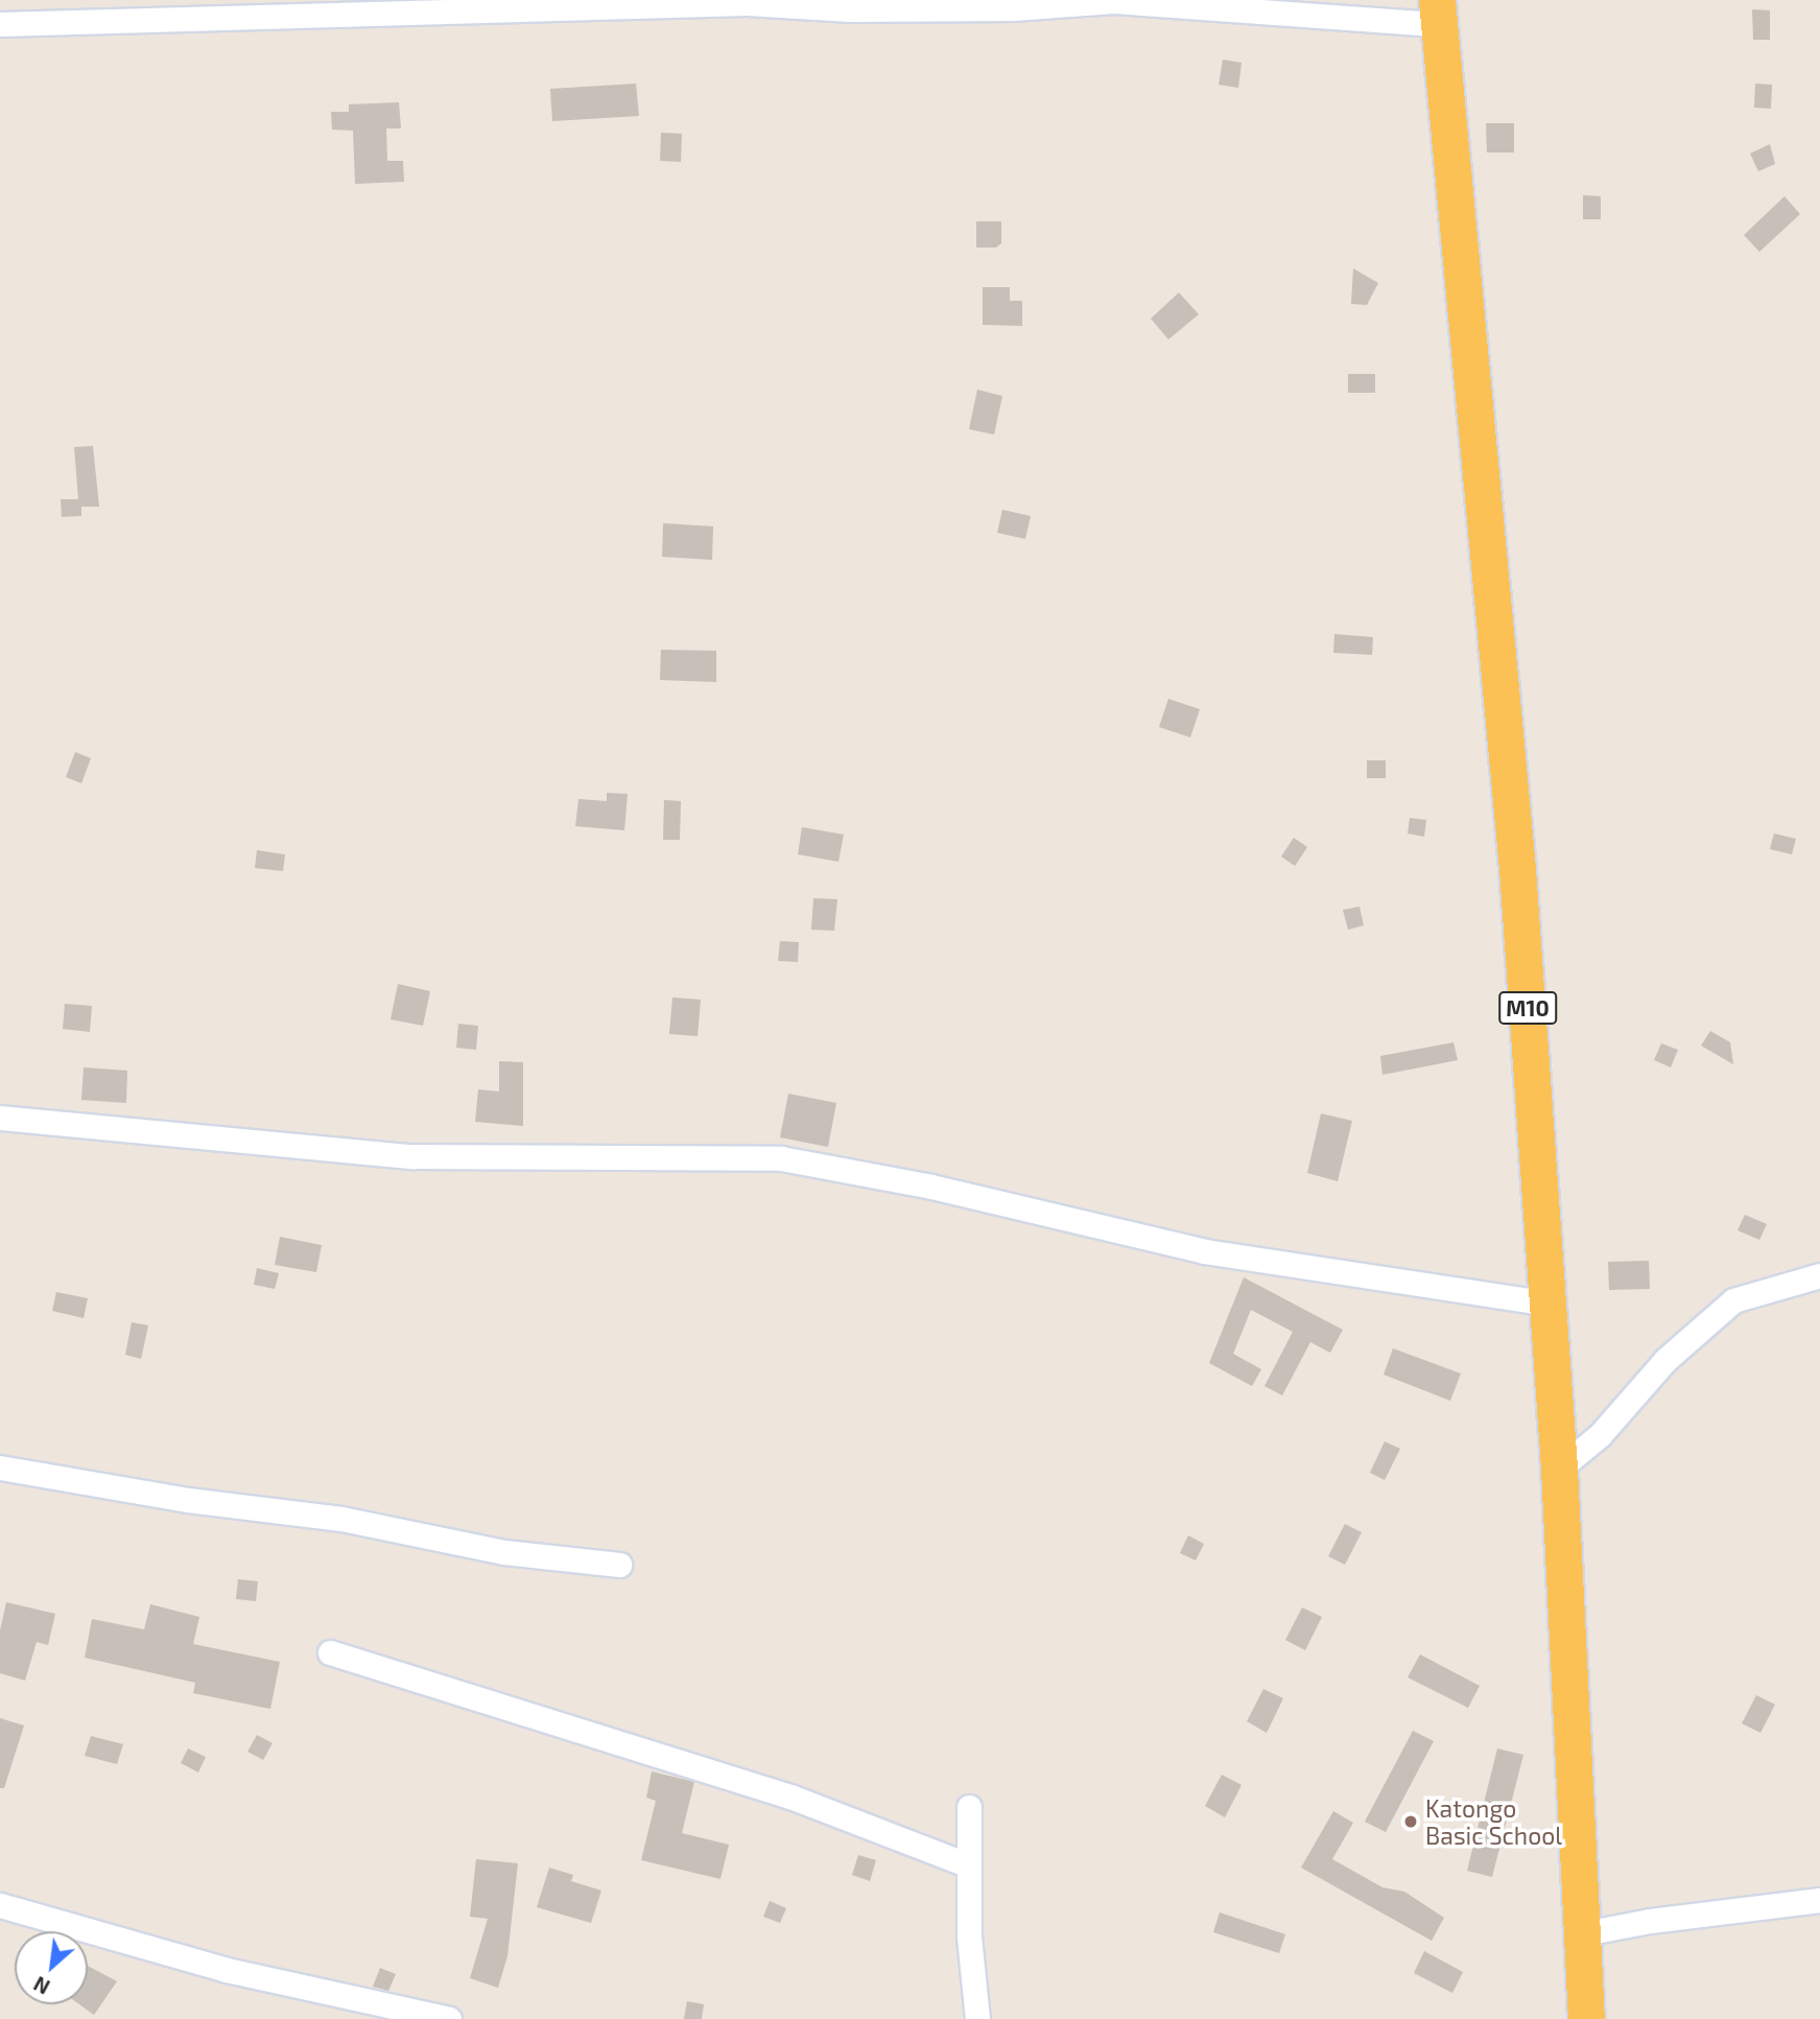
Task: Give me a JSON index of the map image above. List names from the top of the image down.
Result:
{
  "streets": {
    "main road": ["M10"]
  },
  "places": ["Katongo Basic School"],
  "north": "bottom left"
}
